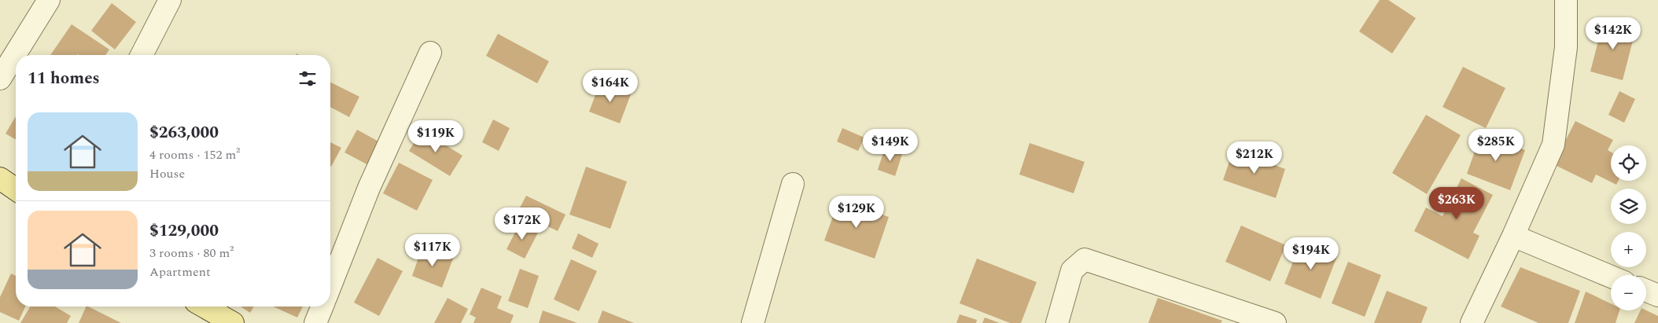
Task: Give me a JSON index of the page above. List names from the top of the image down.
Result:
{
  "page": {
    "price": [
      "$142K",
      "$164K",
      "$119K",
      "$149K",
      "$285K",
      "$212K",
      "$263K",
      "$129K",
      "$172K",
      "$117K",
      "$194K"
    ],
    "heading": "11 homes",
    "list": [
      {
        "name": "$263,000",
        "note": "4 rooms · 152 m² · House"
      },
      {
        "name": "$129,000",
        "note": "3 rooms · 80 m² · Apartment"
      }
    ],
    "map_buttons": ["+", "−"]
  }
}
